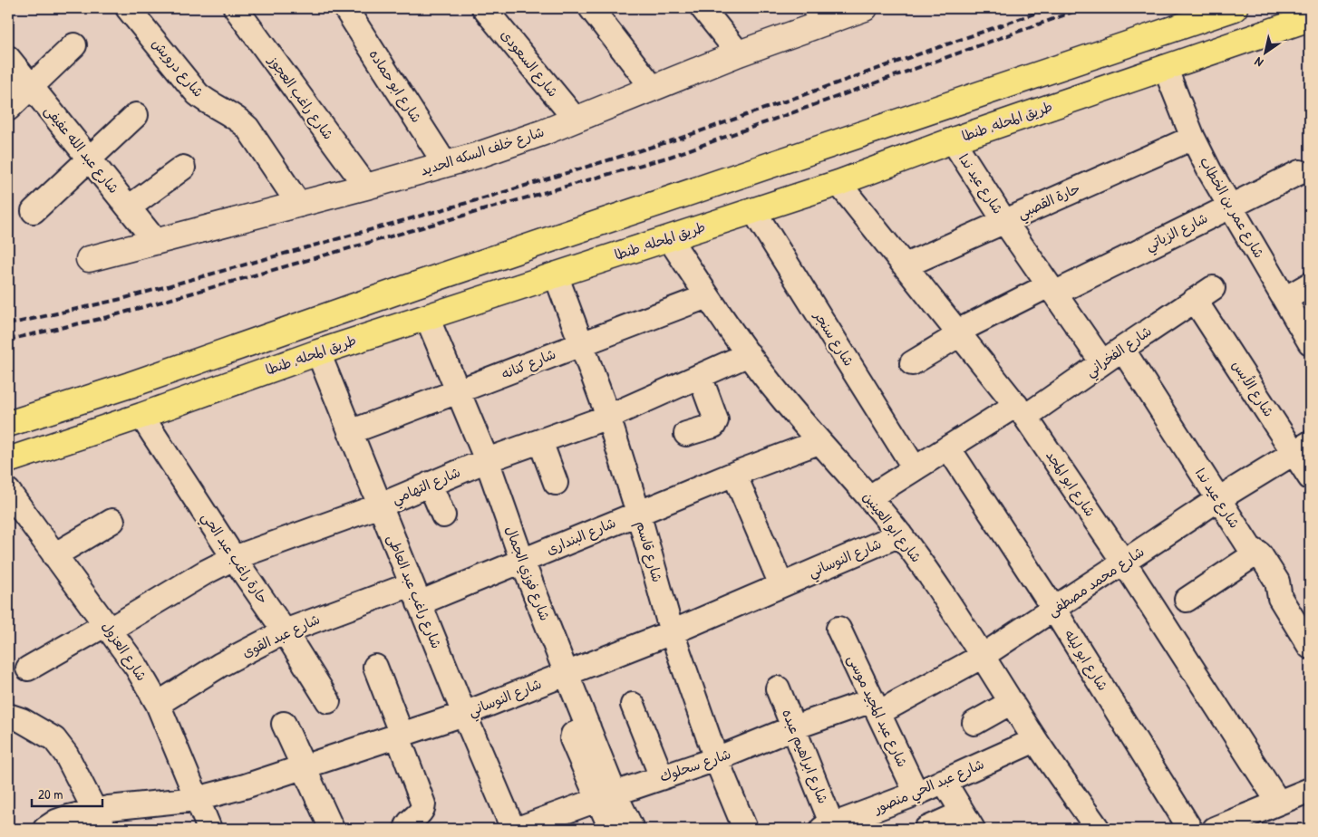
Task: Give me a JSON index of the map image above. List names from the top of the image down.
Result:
{
  "streets": {
    "main road": ["طريق المحله, طنطا"],
    "street": [
      "شارع السعودى",
      "شارع درويش",
      "شارع ابو حماده",
      "شارع راغب العجوز",
      "شارع عبد الله عفيفى",
      "شارع خلف السكه الحديد",
      "شارع عيد ندا",
      "حارة القصبي",
      "شارع عمر بن الخطاب",
      "شارع الزياتي",
      "شارع سنجر",
      "شارع الفخراني",
      "شارع كنانه",
      "شارع الأبس",
      "شارع ابو المجد",
      "شارع التهامي",
      "شارع ابو العينين",
      "شارع البندارى",
      "شارع قاسم",
      "حارة راغب عبد الحي",
      "شارع النوساني",
      "شارع فوزي الجمال",
      "شارع محمد مصطفى",
      "شارع راغب عبد العاطى",
      "شارع عبد القوى",
      "شارع العزول",
      "شارع ابو ليله",
      "شارع عبد المجيد موسى",
      "شارع ابراهيم عبده",
      "شارع سحلوك",
      "شارع عبد الحي منصور"
    ]
  },
  "crossings": [
    ["شارع السعودى", "شارع خلف السكه الحديد"],
    ["شارع درويش", "شارع خلف السكه الحديد"],
    ["شارع ابو حماده", "شارع خلف السكه الحديد"],
    ["شارع راغب العجوز", "شارع خلف السكه الحديد"],
    ["طريق المحله, طنطا", "شارع عيد ندا"],
    ["طريق المحله, طنطا", "شارع عمر بن الخطاب"],
    ["طريق المحله, طنطا", "شارع سنجر"],
    ["طريق المحله, طنطا", "شارع ابو المجد"],
    ["طريق المحله, طنطا", "شارع ابو العينين"],
    ["طريق المحله, طنطا", "شارع قاسم"],
    ["طريق المحله, طنطا", "حارة راغب عبد الحي"],
    ["طريق المحله, طنطا", "شارع فوزي الجمال"],
    ["طريق المحله, طنطا", "شارع راغب عبد العاطى"],
    ["شارع عبد الله عفيفى", "شارع خلف السكه الحديد"],
    ["شارع عيد ندا", "حارة القصبي"],
    ["شارع عيد ندا", "شارع الزياتي"],
    ["شارع عيد ندا", "شارع الفخراني"],
    ["شارع عيد ندا", "شارع محمد مصطفى"],
    ["حارة القصبي", "شارع عمر بن الخطاب"],
    ["حارة القصبي", "شارع ابو المجد"],
    ["شارع عمر بن الخطاب", "شارع الزياتي"],
    ["شارع الزياتي", "شارع ابو المجد"],
    ["شارع سنجر", "شارع الفخراني"],
    ["شارع الفخراني", "شارع الأبس"],
    ["شارع الفخراني", "شارع ابو المجد"],
    ["شارع الفخراني", "شارع ابو العينين"],
    ["شارع الفخراني", "شارع ابو ليله"],
    ["شارع كنانه", "شارع ابو العينين"],
    ["شارع كنانه", "شارع قاسم"],
    ["شارع كنانه", "شارع فوزي الجمال"],
    ["شارع كنانه", "شارع راغب عبد العاطى"],
    ["شارع الأبس", "شارع محمد مصطفى"],
    ["شارع ابو المجد", "شارع محمد مصطفى"],
    ["شارع التهامي", "شارع ابو العينين"],
    ["شارع التهامي", "شارع قاسم"],
    ["شارع التهامي", "حارة راغب عبد الحي"],
    ["شارع التهامي", "شارع فوزي الجمال"],
    ["شارع التهامي", "شارع راغب عبد العاطى"],
    ["شارع التهامي", "شارع العزول"],
    ["شارع ابو العينين", "شارع البندارى"],
    ["شارع ابو العينين", "شارع النوساني"],
    ["شارع ابو العينين", "شارع محمد مصطفى"],
    ["شارع ابو العينين", "شارع عبد الحي منصور"],
    ["شارع البندارى", "شارع قاسم"],
    ["شارع البندارى", "شارع فوزي الجمال"],
    ["شارع البندارى", "شارع راغب عبد العاطى"],
    ["شارع البندارى", "شارع عبد القوى"],
    ["شارع قاسم", "شارع النوساني"],
    ["شارع قاسم", "شارع سحلوك"],
    ["حارة راغب عبد الحي", "شارع عبد القوى"],
    ["شارع النوساني", "شارع فوزي الجمال"],
    ["شارع النوساني", "شارع راغب عبد العاطى"],
    ["شارع النوساني", "شارع العزول"],
    ["شارع فوزي الجمال", "شارع سحلوك"],
    ["شارع محمد مصطفى", "شارع ابو ليله"],
    ["شارع محمد مصطفى", "شارع عبد المجيد موسى"],
    ["شارع محمد مصطفى", "شارع سحلوك"],
    ["شارع راغب عبد العاطى", "شارع عبد القوى"],
    ["شارع عبد القوى", "شارع العزول"],
    ["شارع عبد المجيد موسى", "شارع سحلوك"],
    ["شارع عبد المجيد موسى", "شارع عبد الحي منصور"],
    ["شارع ابراهيم عبده", "شارع سحلوك"],
    ["شارع ابراهيم عبده", "شارع عبد الحي منصور"]
  ],
  "scale_bar": "20 m",
  "north": "bottom left"
}
